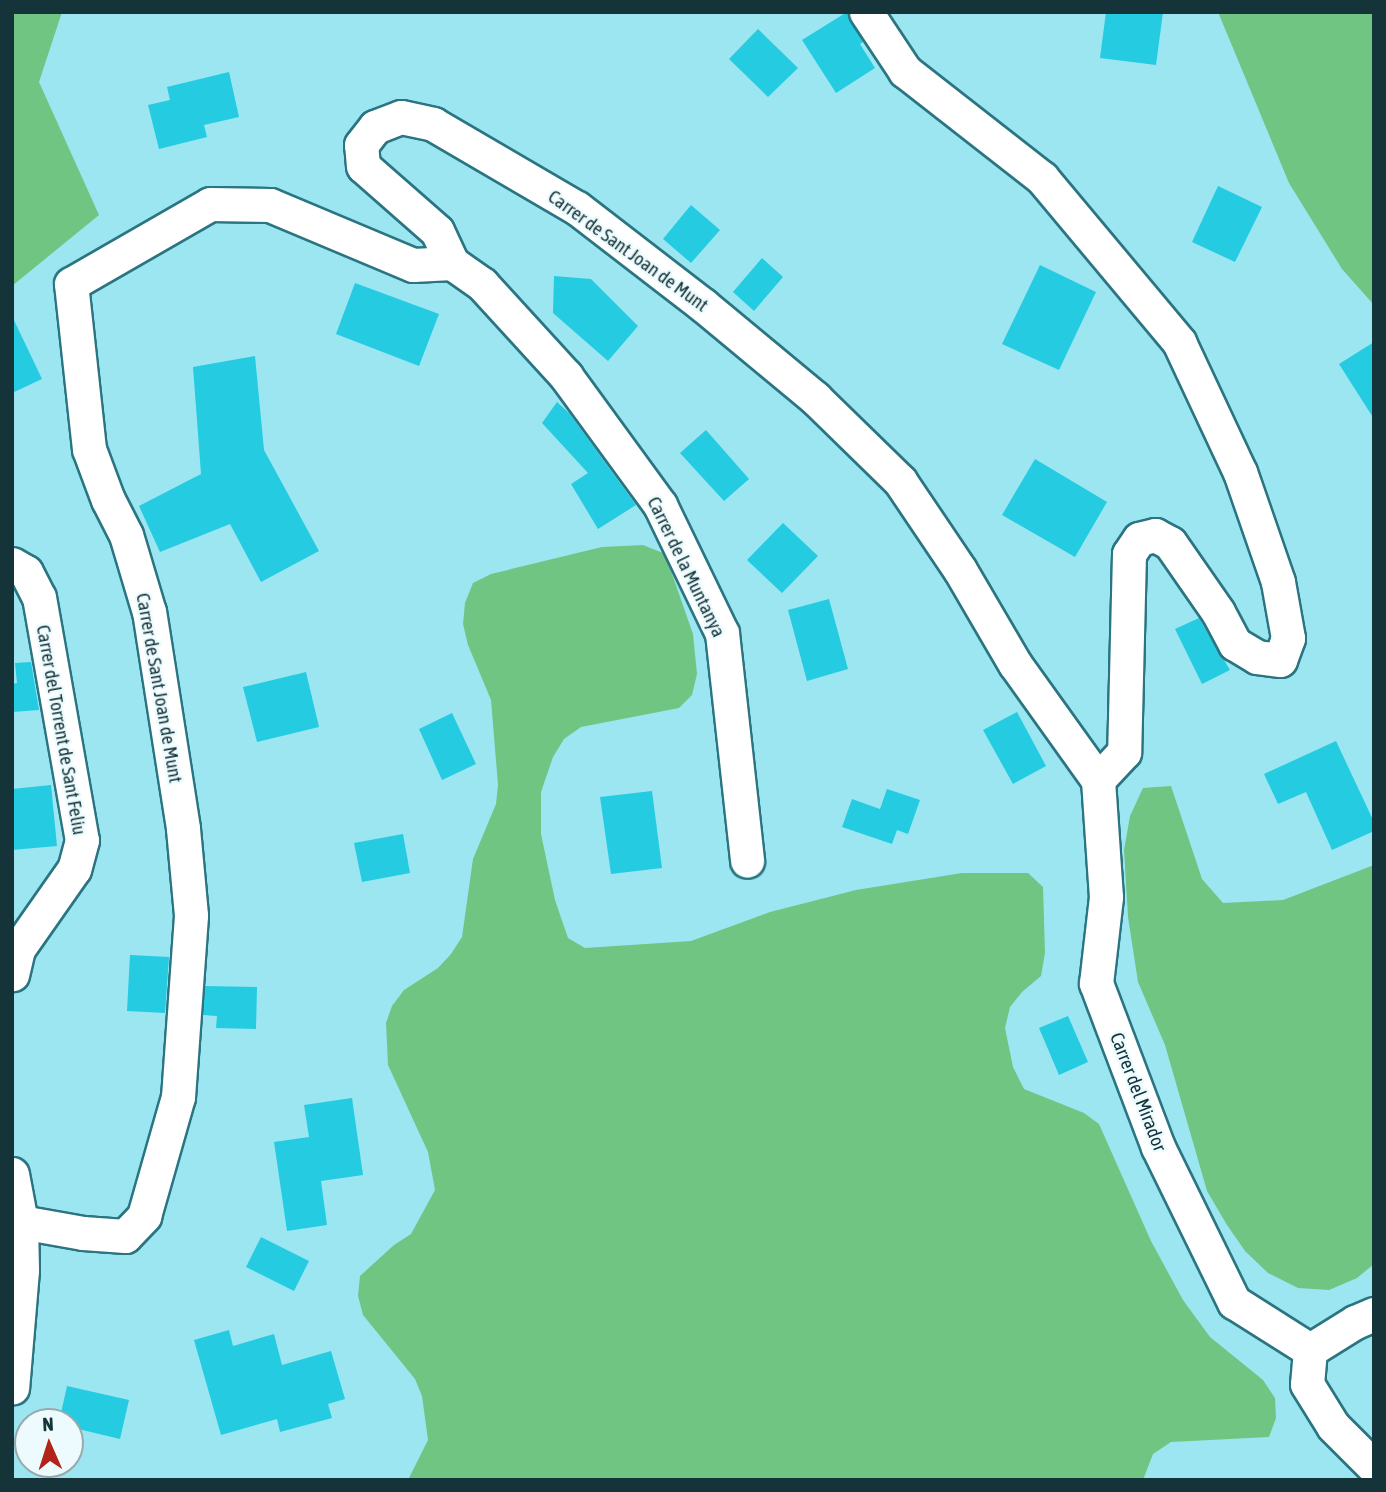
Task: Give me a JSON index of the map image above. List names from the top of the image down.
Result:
{
  "streets": {
    "street": [
      "Carrer de Sant Joan de Munt",
      "Carrer de la Muntanya",
      "Carrer del Torrent de Sant Feliu",
      "Carrer del Mirador"
    ]
  },
  "crossings": [
    ["Carrer de Sant Joan de Munt", "Carrer de la Muntanya"],
    ["Carrer de Sant Joan de Munt", "Carrer del Mirador"]
  ],
  "north": "top"
}
